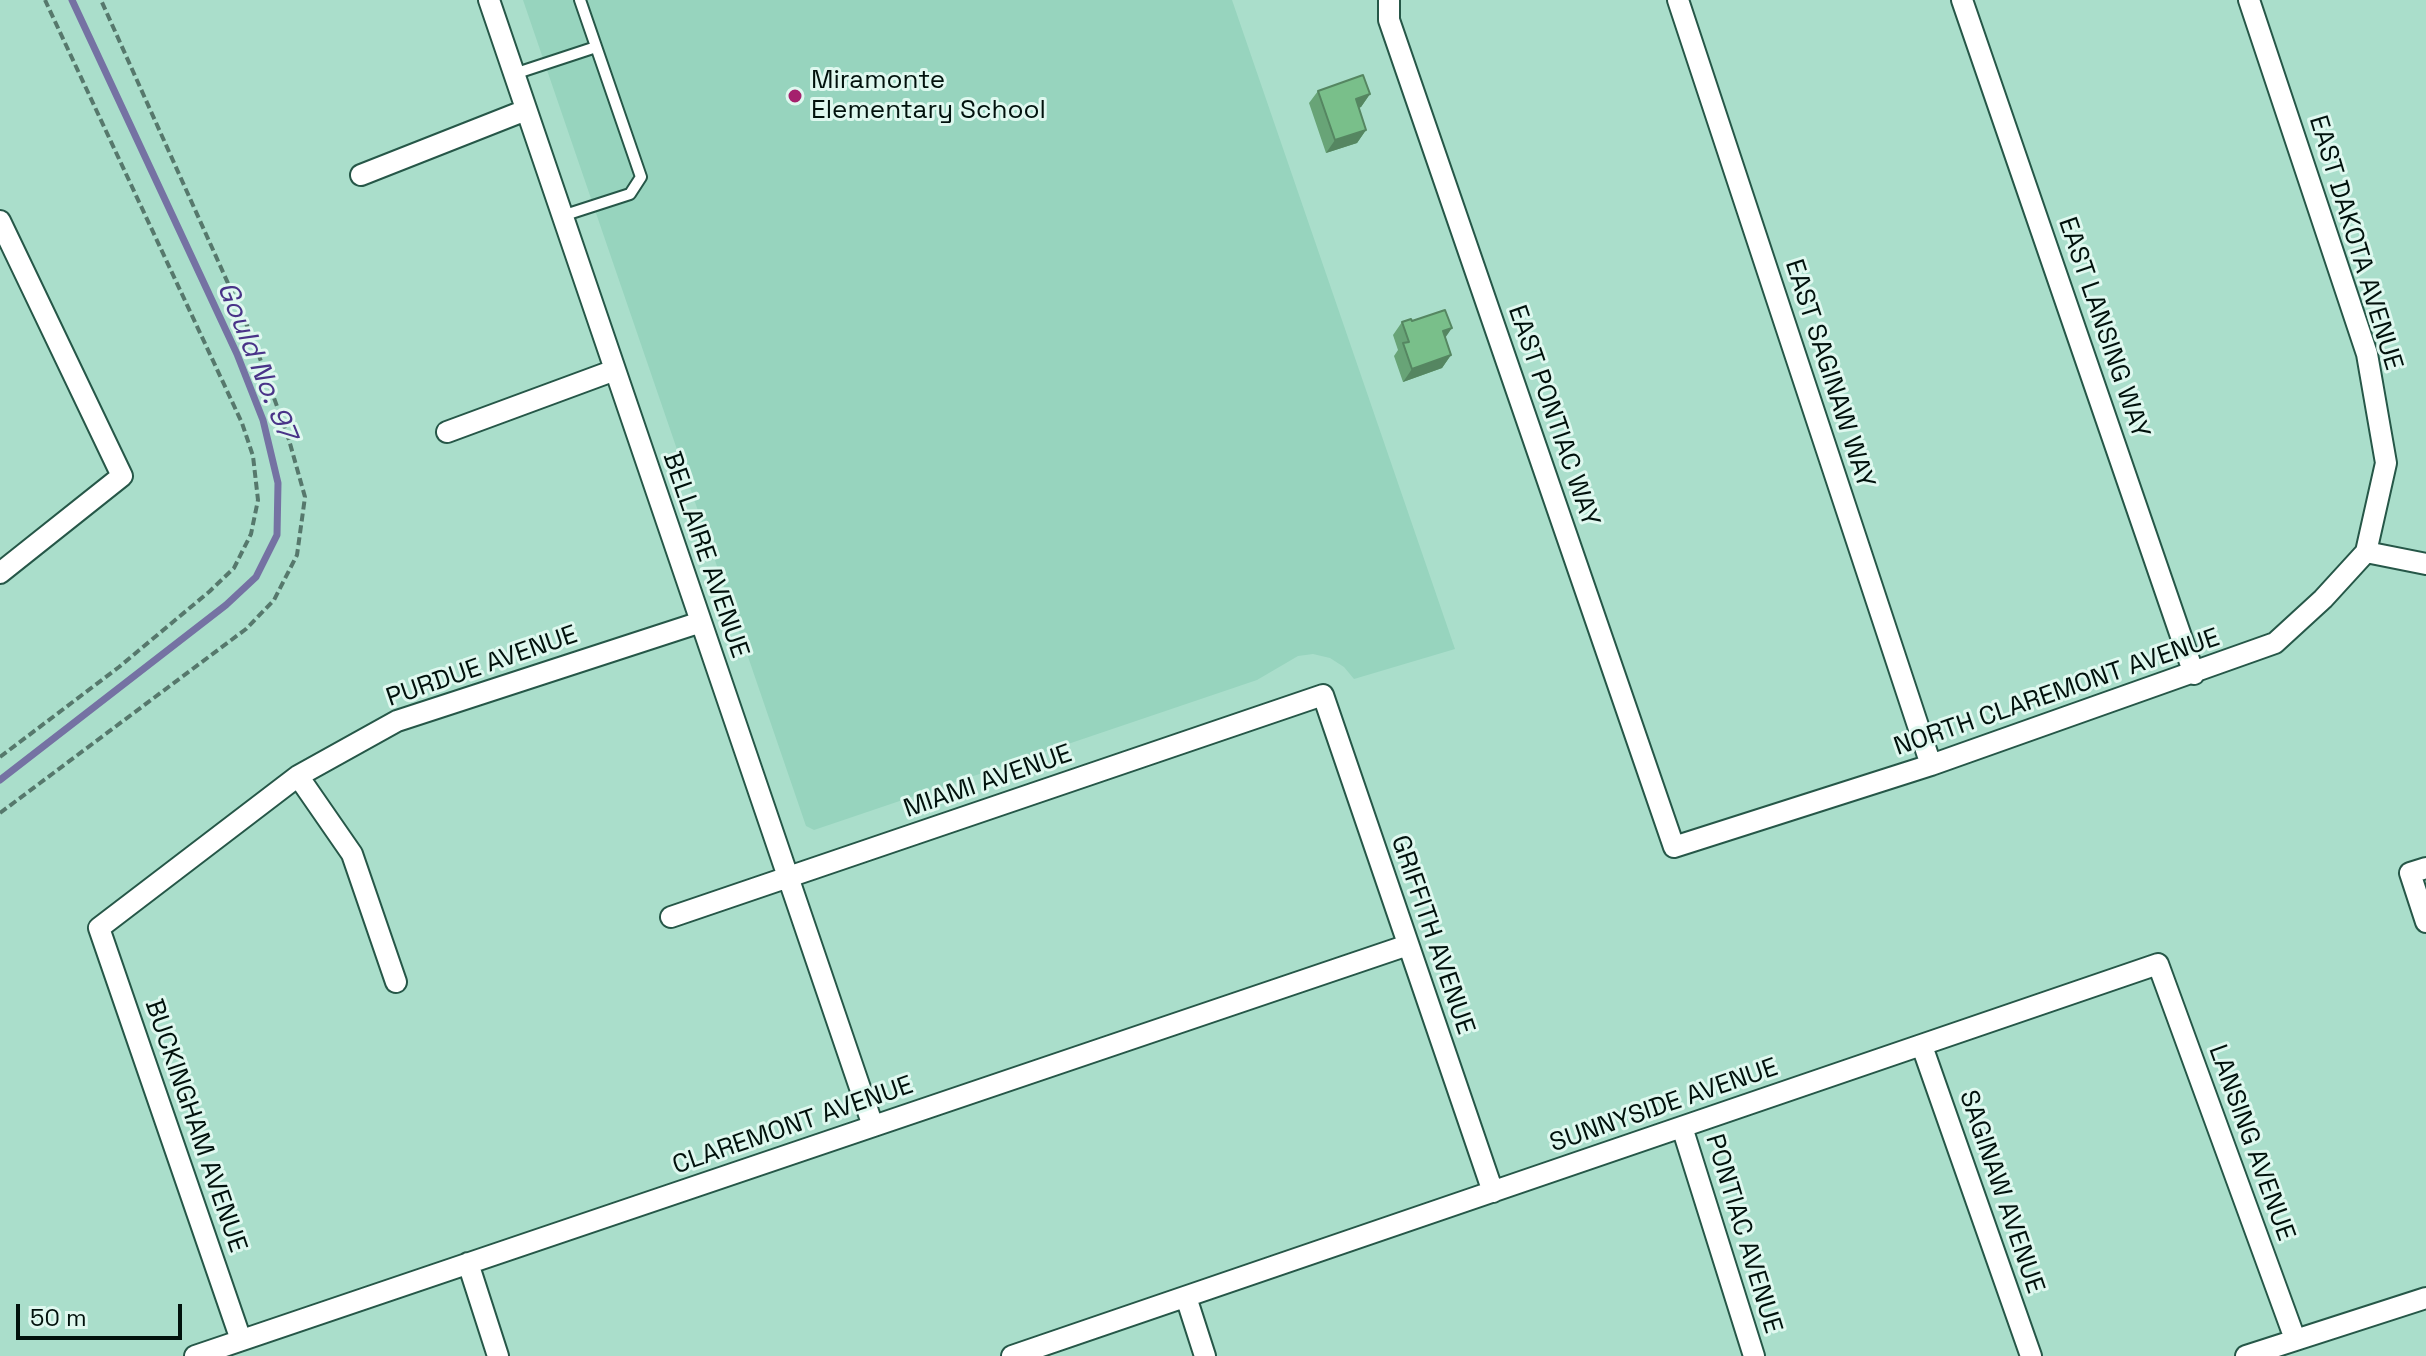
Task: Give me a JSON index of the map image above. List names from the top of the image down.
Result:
{
  "streets": {
    "street": [
      "EAST DAKOTA AVENUE",
      "EAST LANSING WAY",
      "EAST SAGINAW WAY",
      "EAST PONTIAC WAY",
      "BELLAIRE AVENUE",
      "PURDUE AVENUE",
      "NORTH CLAREMONT AVENUE",
      "MIAMI AVENUE",
      "GRIFFITH AVENUE",
      "SUNNYSIDE AVENUE",
      "BUCKINGHAM AVENUE",
      "CLAREMONT AVENUE",
      "LANSING AVENUE",
      "SAGINAW AVENUE",
      "PONTIAC AVENUE"
    ]
  },
  "crossings": [
    ["EAST DAKOTA AVENUE", "NORTH CLAREMONT AVENUE"],
    ["EAST LANSING WAY", "NORTH CLAREMONT AVENUE"],
    ["EAST SAGINAW WAY", "NORTH CLAREMONT AVENUE"],
    ["EAST PONTIAC WAY", "NORTH CLAREMONT AVENUE"],
    ["BELLAIRE AVENUE", "PURDUE AVENUE"],
    ["BELLAIRE AVENUE", "MIAMI AVENUE"],
    ["BELLAIRE AVENUE", "CLAREMONT AVENUE"],
    ["PURDUE AVENUE", "BUCKINGHAM AVENUE"],
    ["MIAMI AVENUE", "GRIFFITH AVENUE"],
    ["GRIFFITH AVENUE", "SUNNYSIDE AVENUE"],
    ["GRIFFITH AVENUE", "CLAREMONT AVENUE"],
    ["SUNNYSIDE AVENUE", "LANSING AVENUE"],
    ["SUNNYSIDE AVENUE", "SAGINAW AVENUE"],
    ["SUNNYSIDE AVENUE", "PONTIAC AVENUE"],
    ["BUCKINGHAM AVENUE", "CLAREMONT AVENUE"]
  ],
  "water": ["Gould No. 97"],
  "places": ["Miramonte Elementary School"],
  "scale_bar": "50 m"
}
